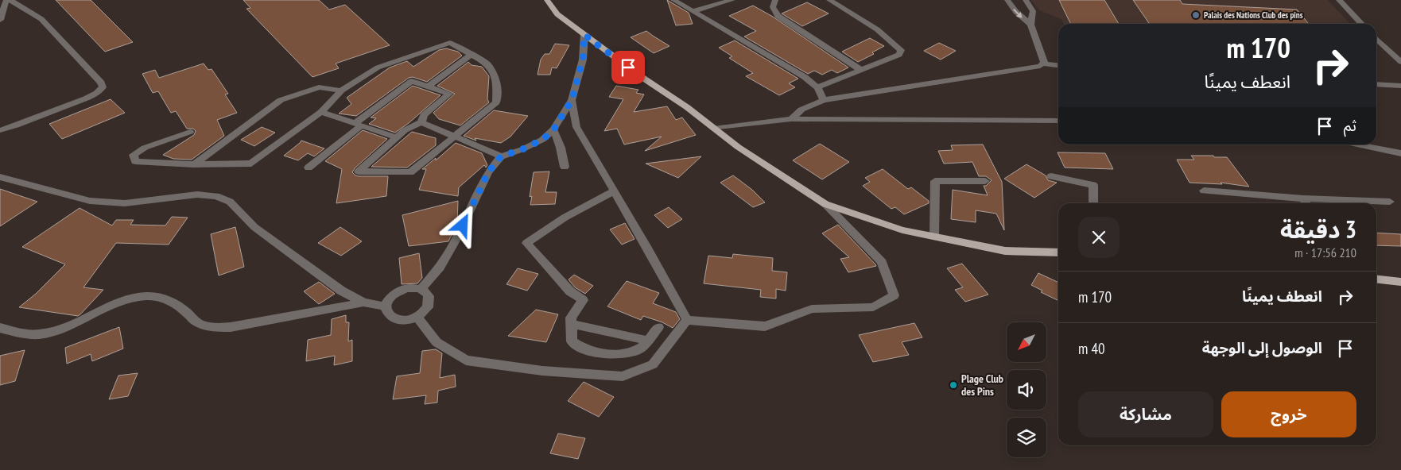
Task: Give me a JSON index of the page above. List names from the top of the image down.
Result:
{
  "places": ["Palais des Nations Club des pins", "Plage Club des Pins"],
  "north": "bottom left",
  "page": {
    "turn": ["170 m", "انعطف يمينًا"],
    "then": "ثم",
    "heading": ["3 دقيقة", "210 m · 17:56"],
    "list": [
      {
        "name": "انعطف يمينًا",
        "value": "170 m"
      },
      {
        "name": "الوصول إلى الوجهة",
        "value": "40 m"
      }
    ],
    "buttons": ["خروج", "مشاركة"]
  }
}
